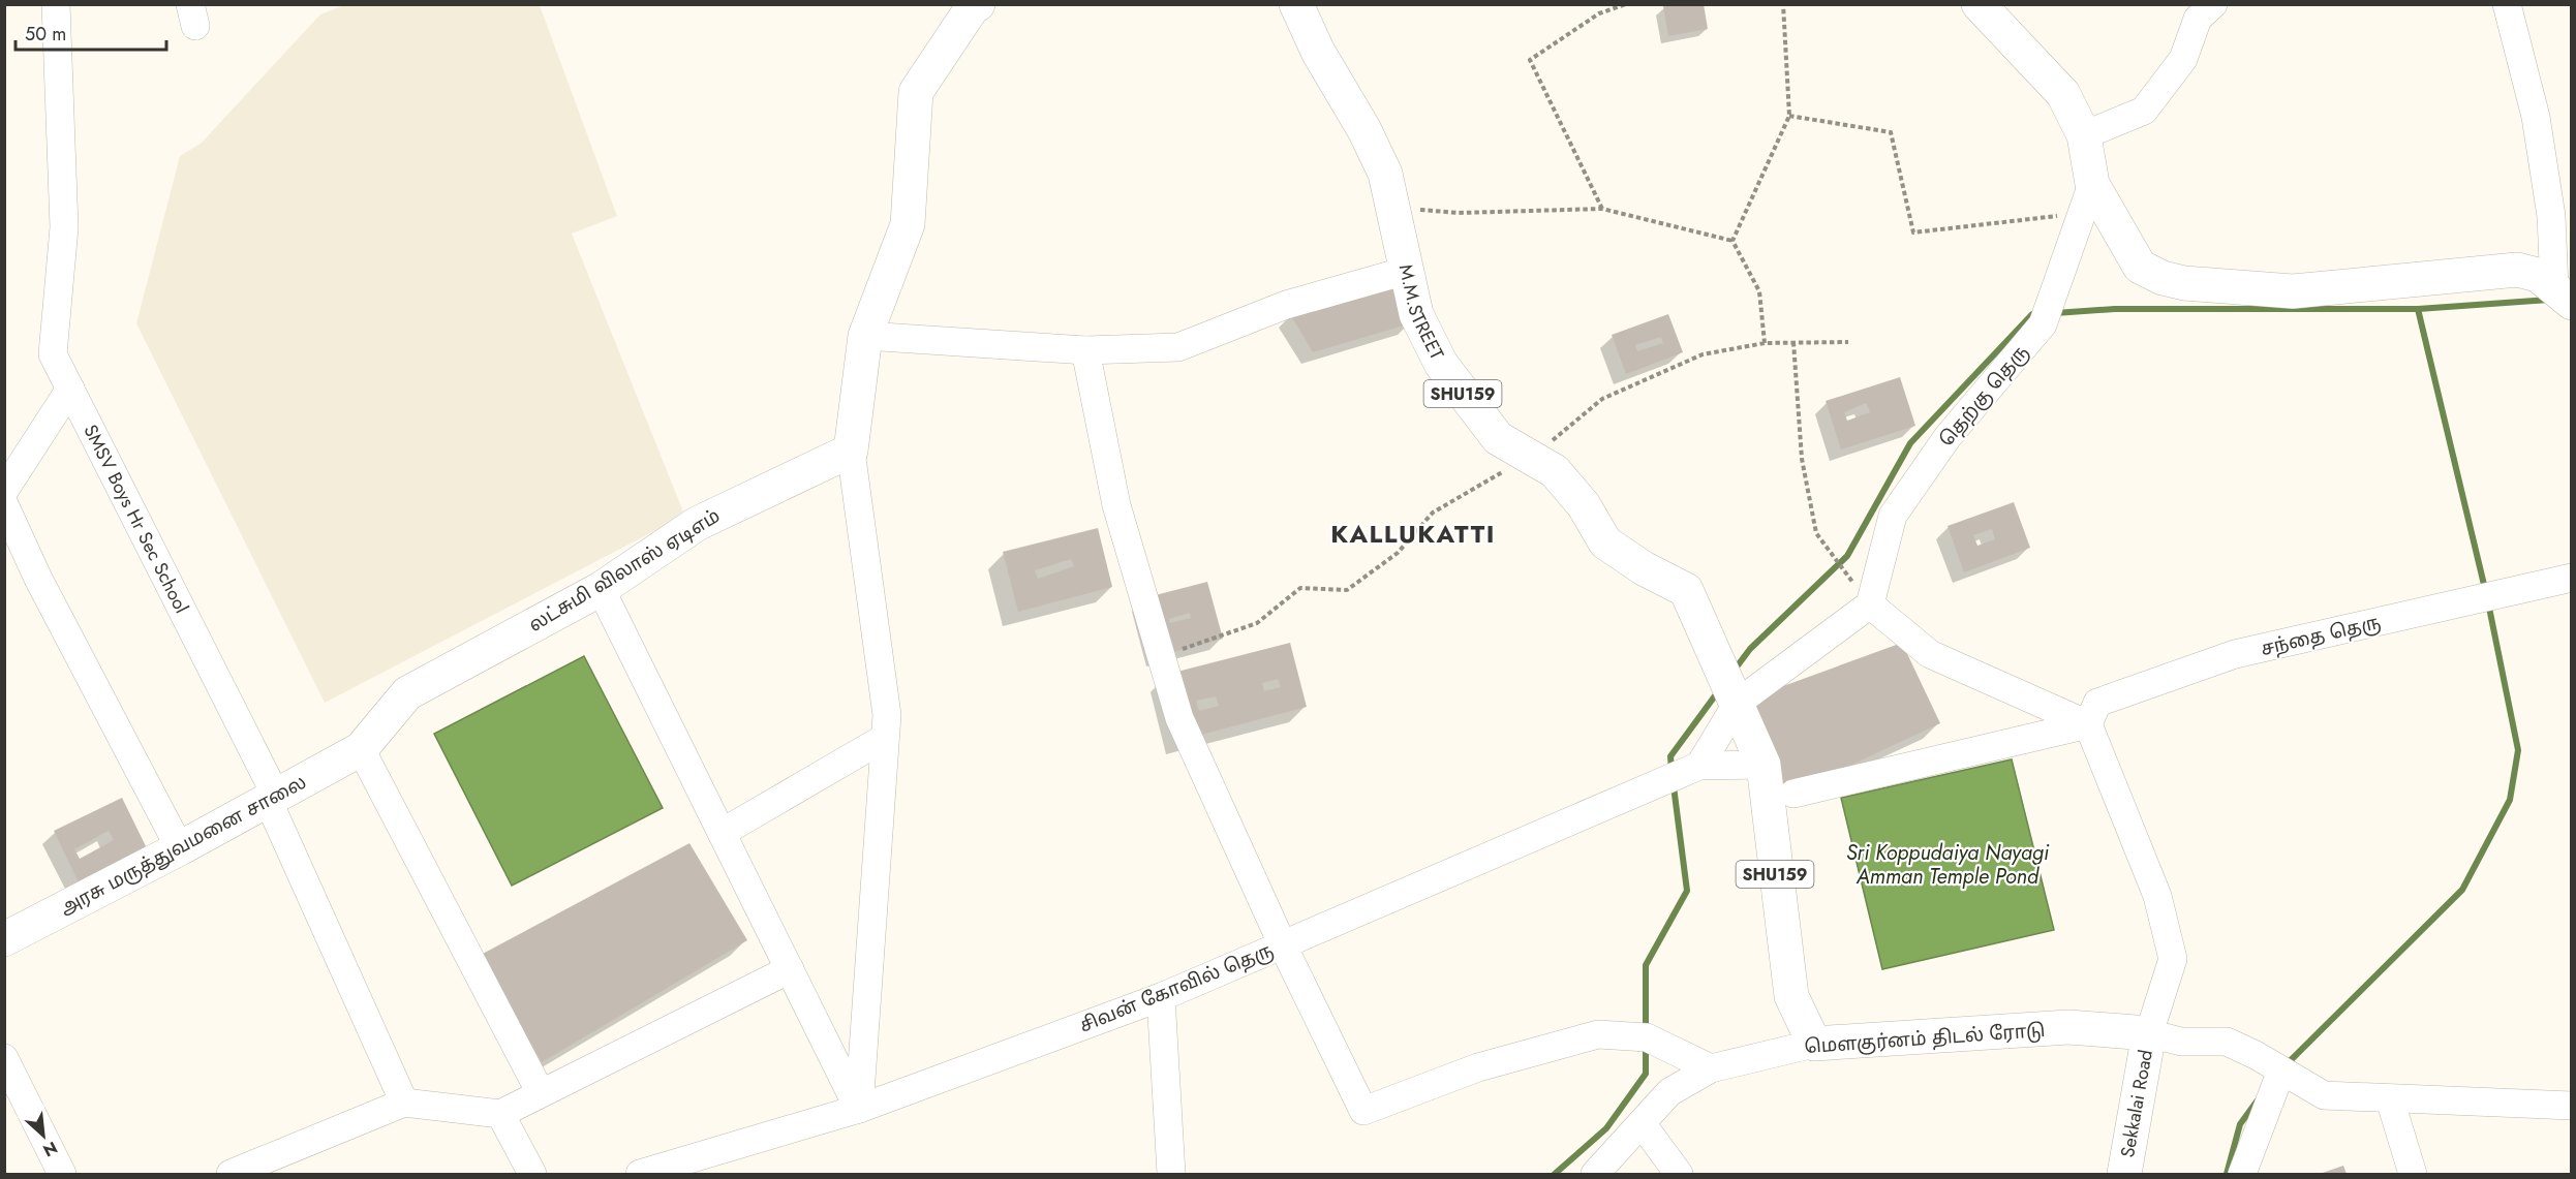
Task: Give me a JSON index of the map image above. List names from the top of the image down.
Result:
{
  "streets": {
    "main road": [
      "M.M.STREET",
      "SHU159",
      "லட்சுமி விலாஸ் ஏடிஎம்",
      "அரசு மருத்துவமனை சாலை",
      "மௌகுர்னம் திடல் ரோடு",
      "Sekkalai Road"
    ],
    "street": [
      "தெற்கு தெரு",
      "SMSV Boys Hr Sec School",
      "சந்தை தெரு",
      "சிவன் கோவில் தெரு"
    ]
  },
  "crossings": [
    ["M.M.STREET", "SHU159"],
    ["SHU159", "மௌகுர்னம் திடல் ரோடு"],
    ["SMSV Boys Hr Sec School", "அரசு மருத்துவமனை சாலை"],
    ["லட்சுமி விலாஸ் ஏடிஎம்", "அரசு மருத்துவமனை சாலை"],
    ["மௌகுர்னம் திடல் ரோடு", "Sekkalai Road"]
  ],
  "districts": ["KALLUKATTI"],
  "water": ["Sri Koppudaiya Nayagi Amman Temple Pond"],
  "scale_bar": "50 m",
  "north": "bottom right"
}
